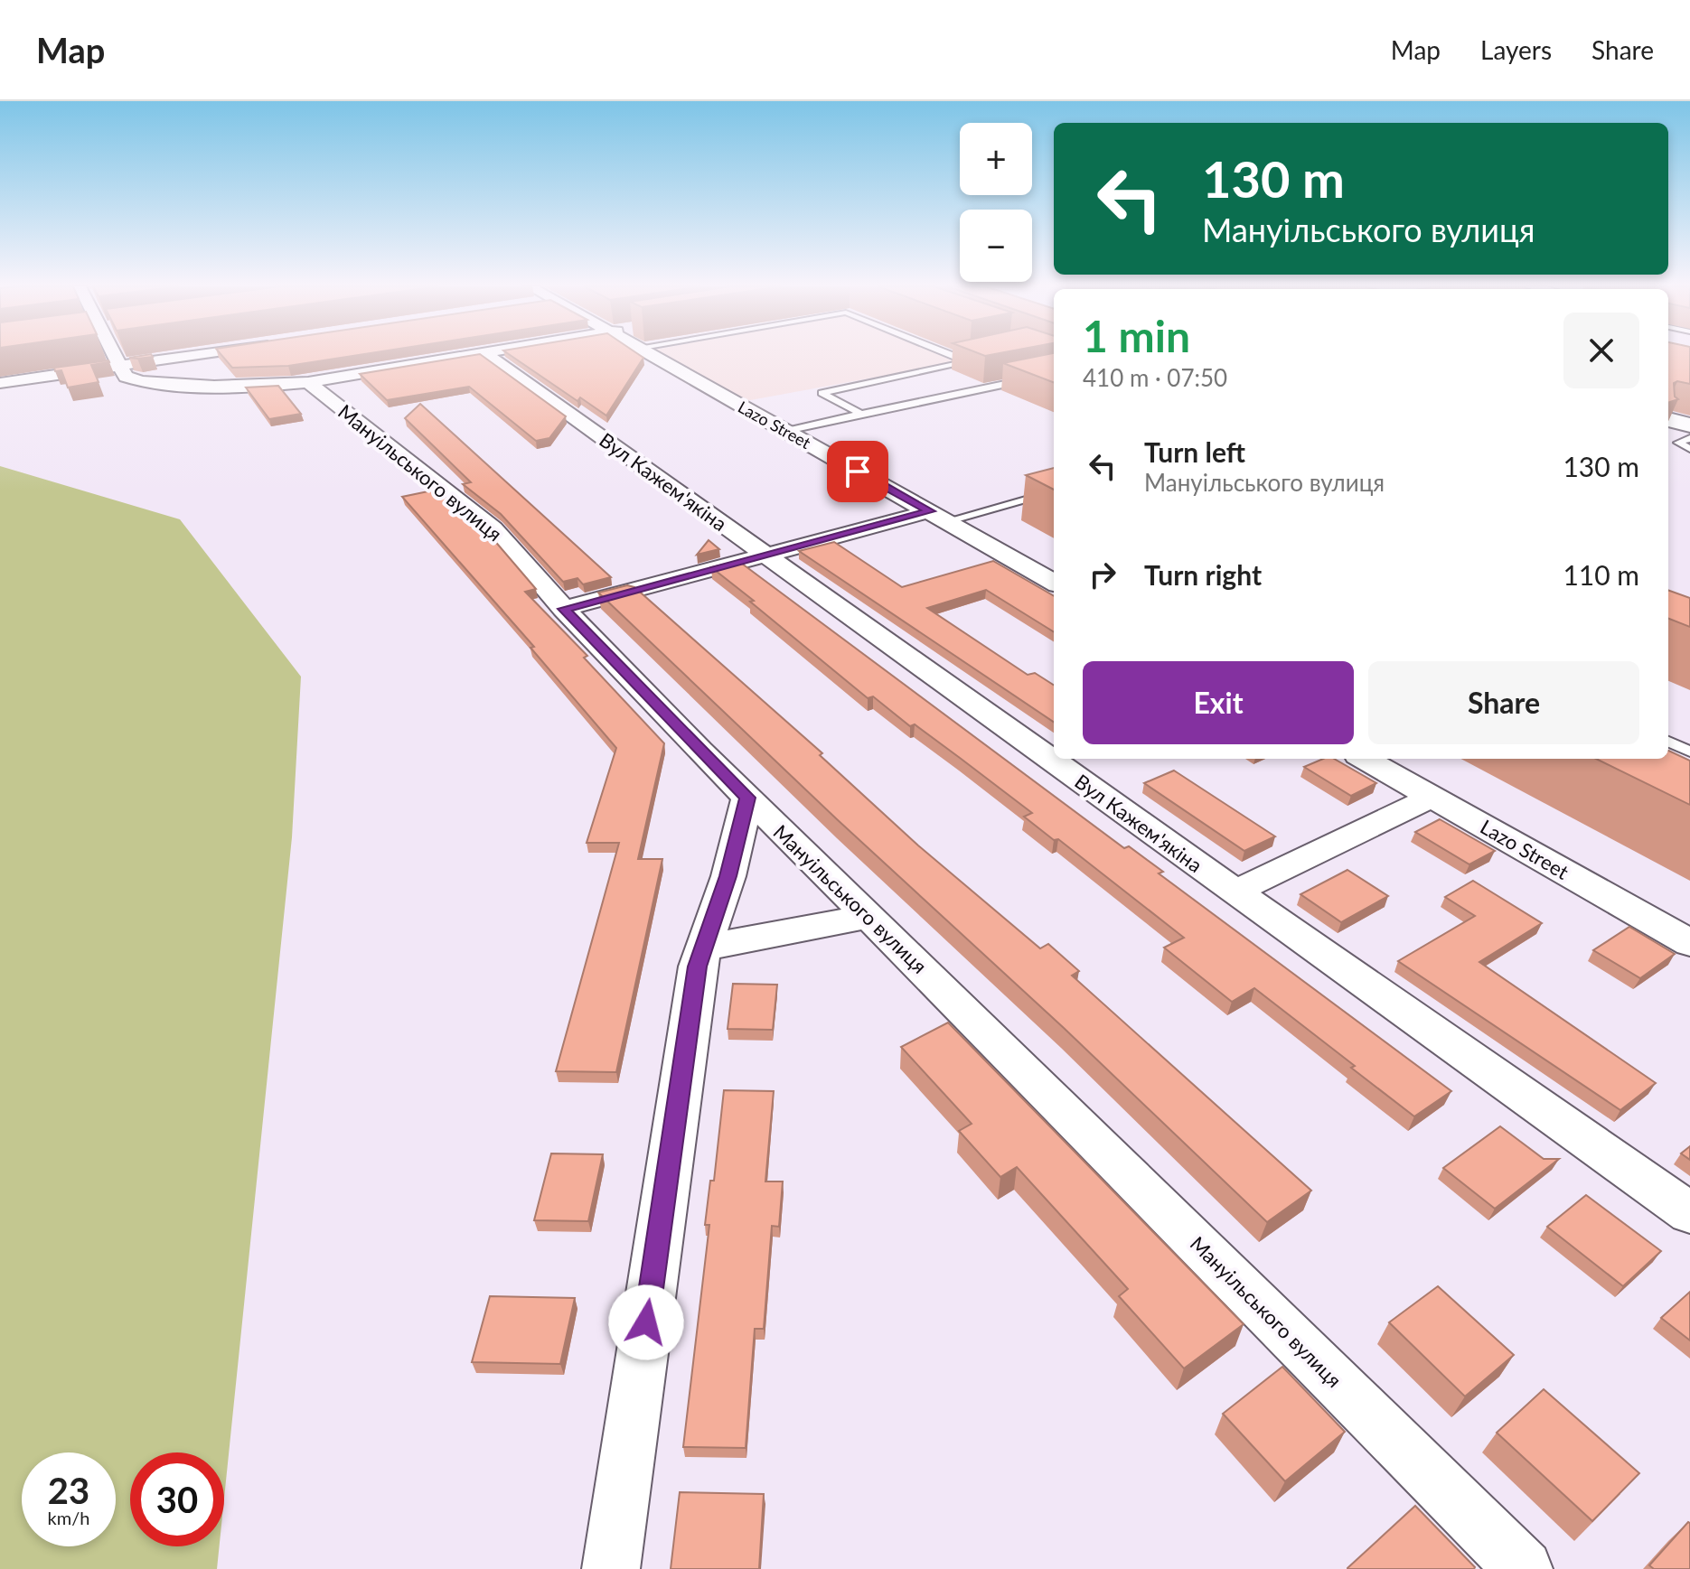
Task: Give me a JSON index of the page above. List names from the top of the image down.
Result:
{
  "streets": {
    "street": ["Lazo Street", "Мануільського вулиця", "Вул Кажем'якіна"]
  },
  "page": {
    "header": "Map",
    "nav": ["Map", "Layers", "Share"],
    "map_buttons": ["+", "−"],
    "turn": ["130 m", "Мануільського вулиця"],
    "heading": ["1 min", "410 m · 07:50"],
    "list": [
      {
        "name": "Turn left",
        "note": "Мануільського вулиця",
        "value": "130 m"
      },
      {
        "name": "Turn right",
        "value": "110 m"
      }
    ],
    "buttons": ["Exit", "Share"],
    "speed": "23 km/h",
    "limit": "30"
  }
}
